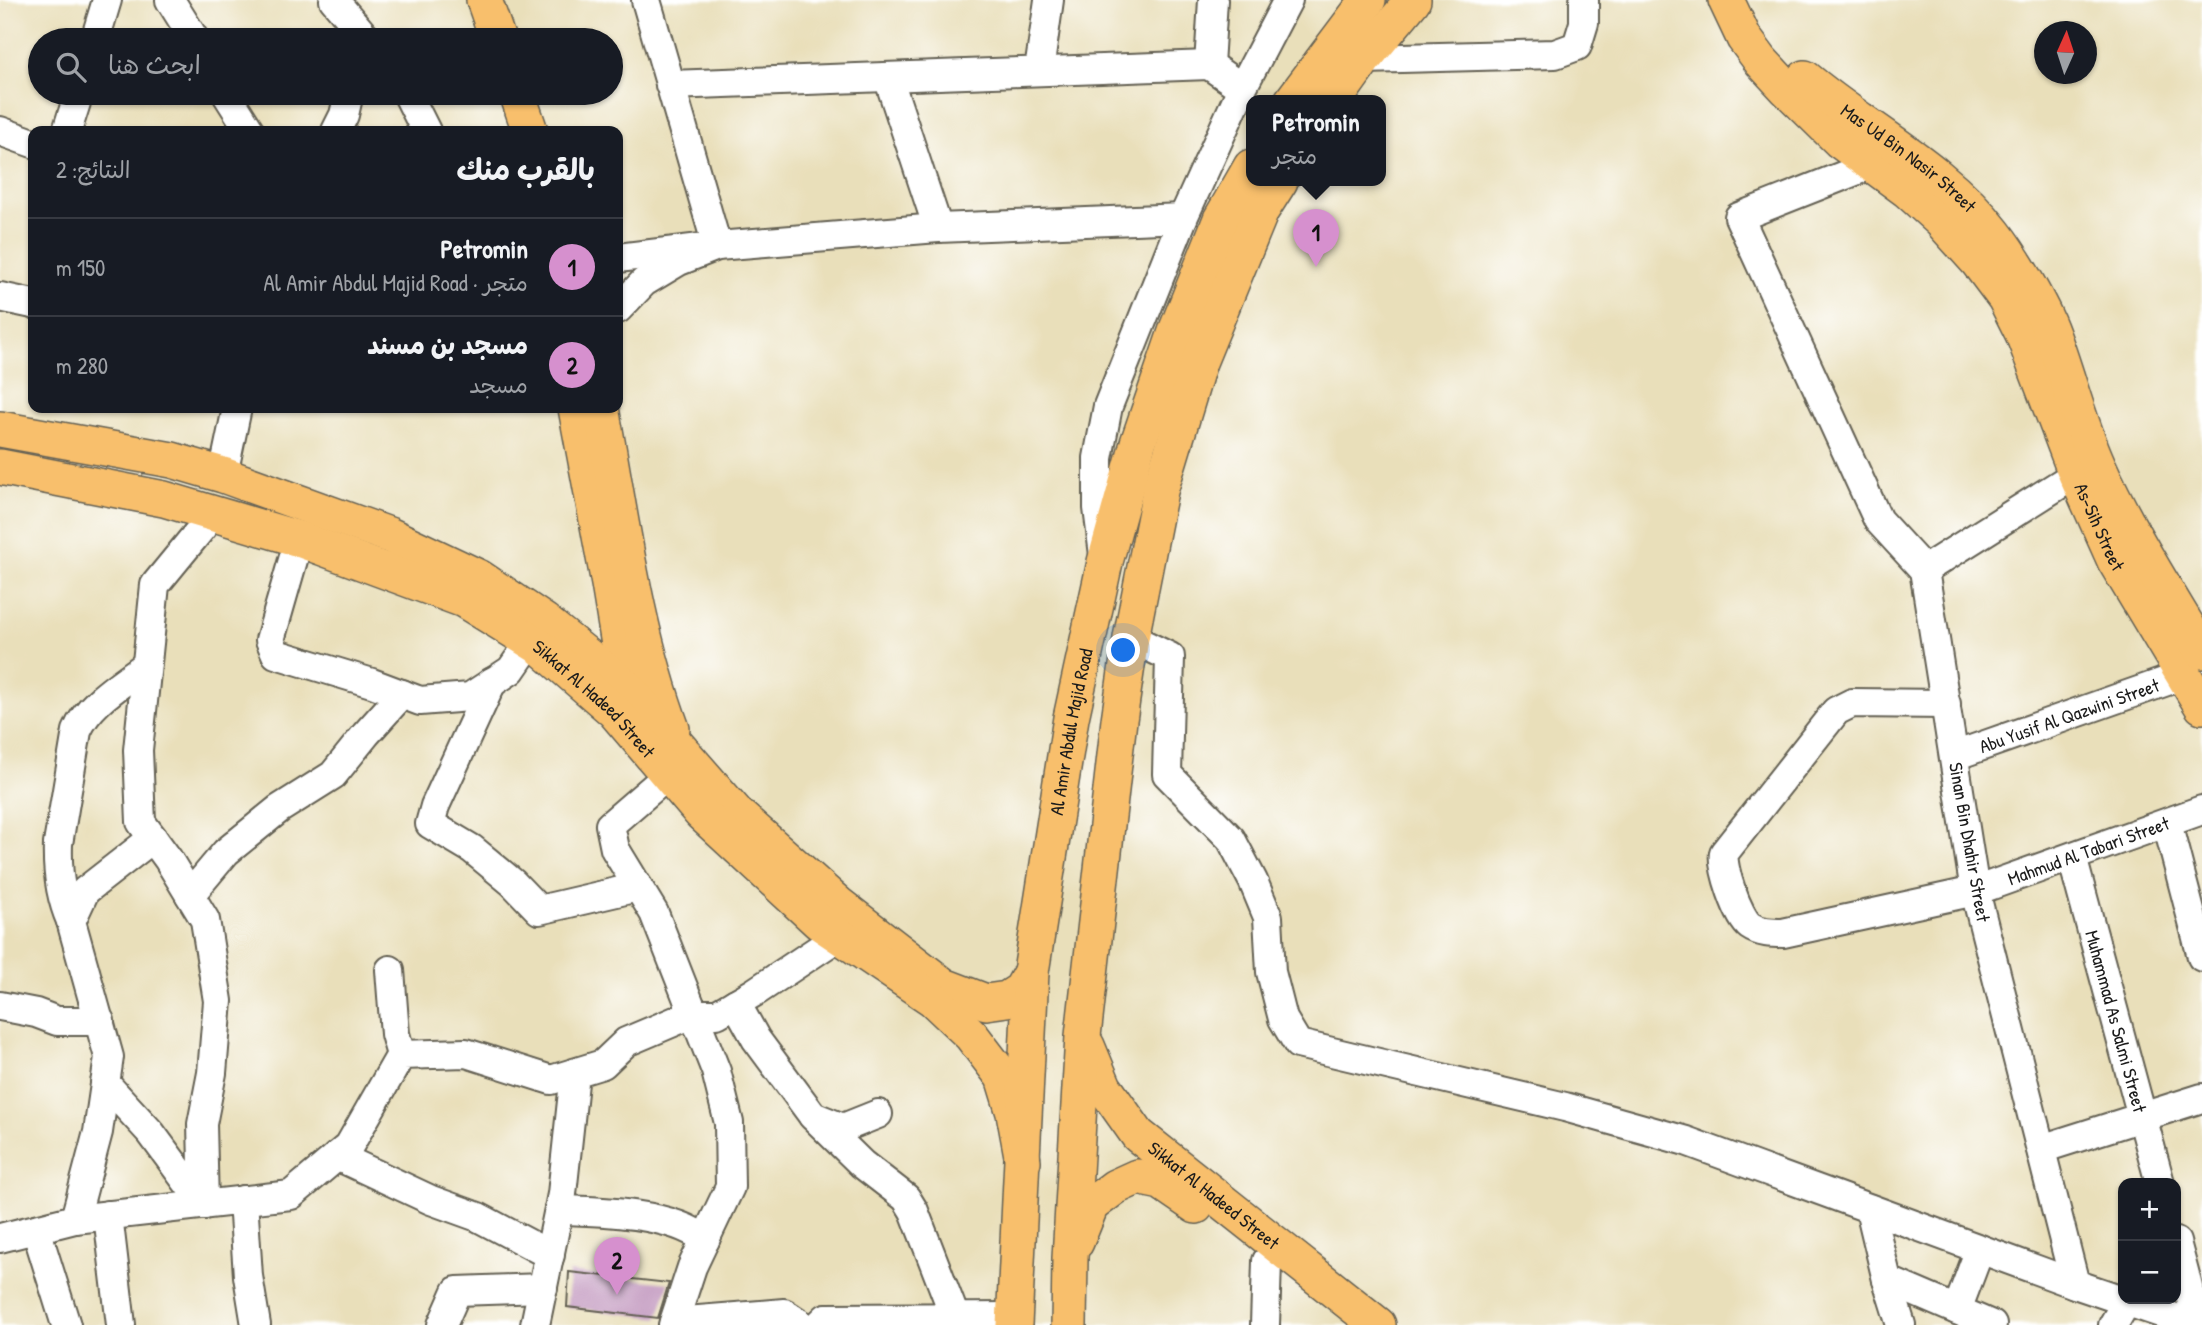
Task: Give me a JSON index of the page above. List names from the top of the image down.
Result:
{
  "streets": {
    "main road": [
      "Mas Ud Bin Nasir Street",
      "As-Sih Street",
      "Sikkat Al Hadeed Street",
      "Al Amir Abdul Majid Road"
    ],
    "street": [
      "Abu Yusif Al Qazwini Street",
      "Sinan Bin Dhahir Street",
      "Mahmud Al Tabari Street",
      "Muhammad As Salmi Street"
    ]
  },
  "crossings": [
    ["Mas Ud Bin Nasir Street", "As-Sih Street"],
    ["As-Sih Street", "Abu Yusif Al Qazwini Street"],
    ["Sikkat Al Hadeed Street", "Al Amir Abdul Majid Road"],
    ["Abu Yusif Al Qazwini Street", "Sinan Bin Dhahir Street"],
    ["Sinan Bin Dhahir Street", "Mahmud Al Tabari Street"],
    ["Mahmud Al Tabari Street", "Muhammad As Salmi Street"]
  ],
  "north": "top",
  "page": {
    "search": "ابحث هنا",
    "popup": ["Petromin", "متجر"],
    "heading": ["بالقرب منك", "النتائج: 2"],
    "pins": ["1", "2"],
    "list": [
      {
        "mark": "1",
        "name": "Petromin",
        "note": "متجر · Al Amir Abdul Majid Road",
        "value": "150 m"
      },
      {
        "mark": "2",
        "name": "مسجد بن مسند",
        "note": "مسجد",
        "value": "280 m"
      }
    ],
    "map_buttons": ["+", "−"]
  }
}
